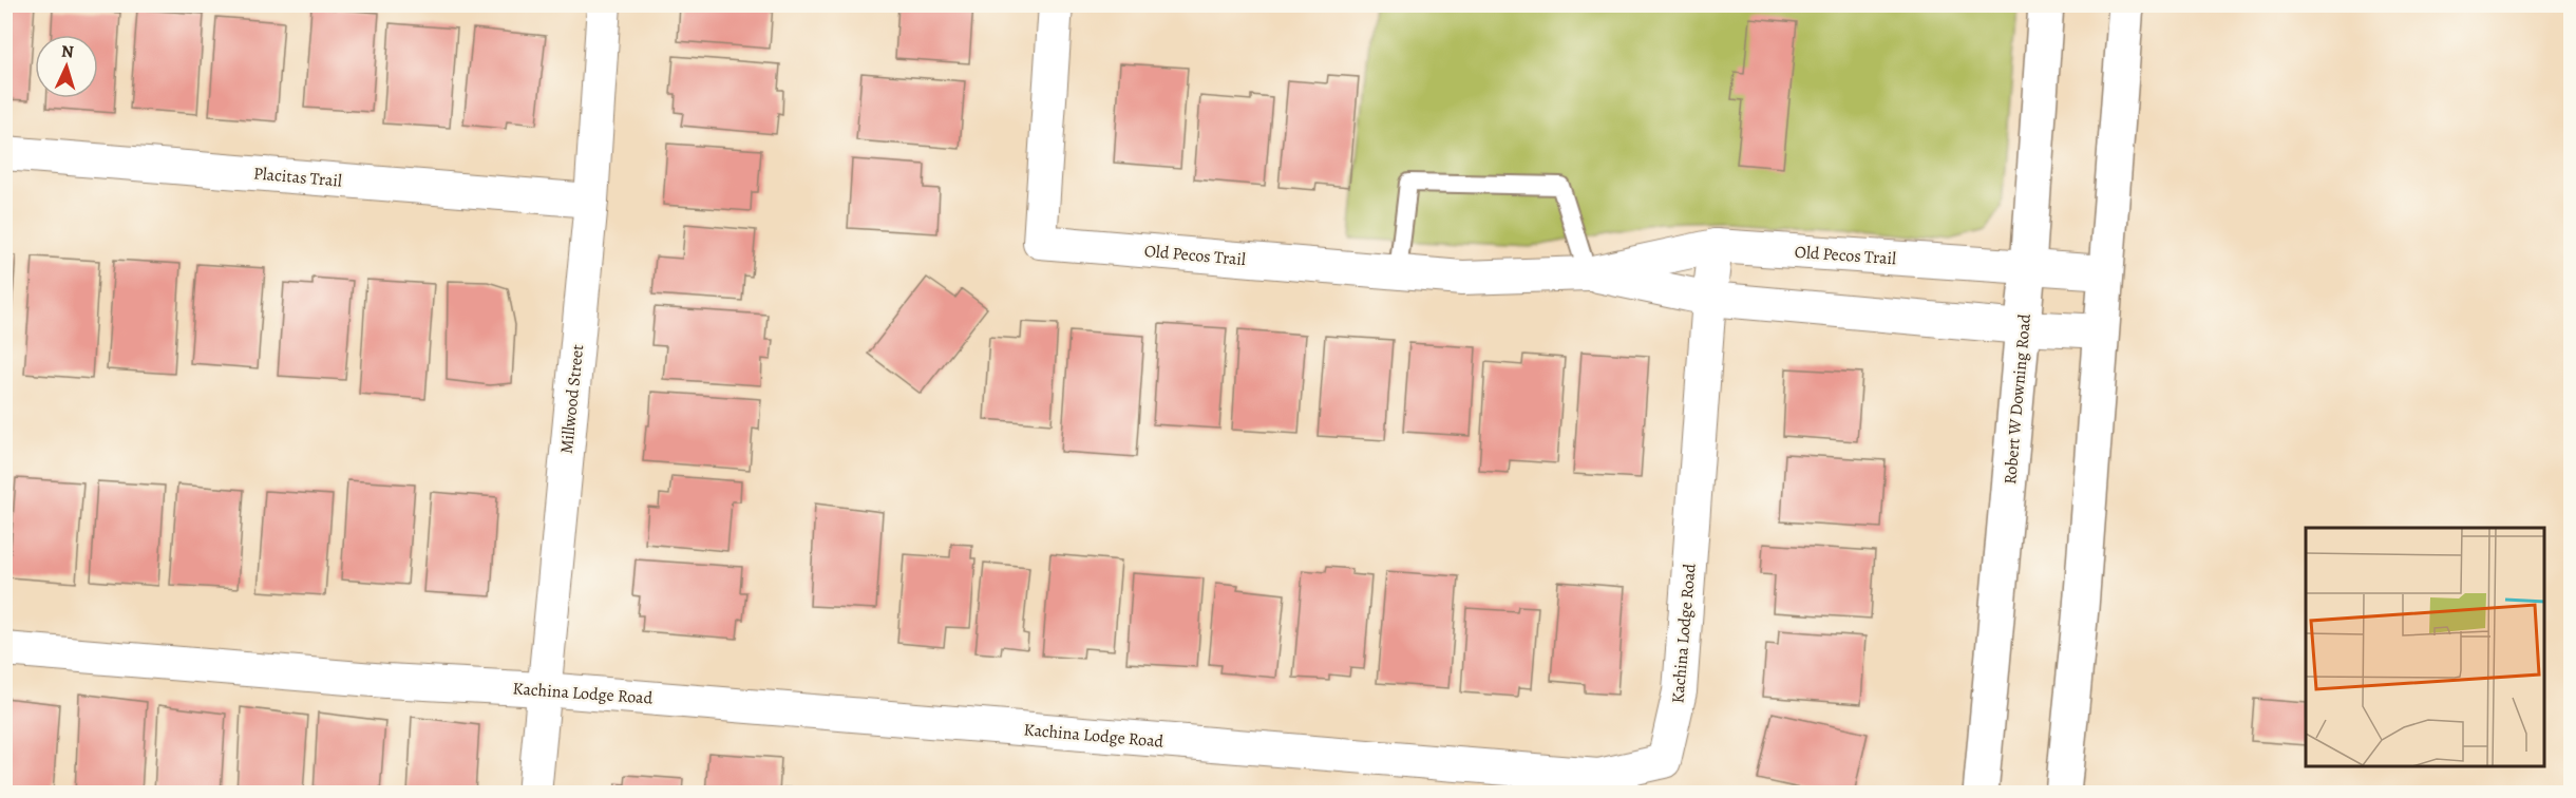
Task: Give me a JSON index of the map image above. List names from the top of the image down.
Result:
{
  "streets": {
    "main road": ["Robert W Downing Road"],
    "street": [
      "Placitas Trail",
      "Old Pecos Trail",
      "Millwood Street",
      "Kachina Lodge Road"
    ]
  },
  "crossings": [
    ["Placitas Trail", "Millwood Street"],
    ["Old Pecos Trail", "Robert W Downing Road"],
    ["Old Pecos Trail", "Kachina Lodge Road"],
    ["Millwood Street", "Kachina Lodge Road"]
  ],
  "north": "top"
}
